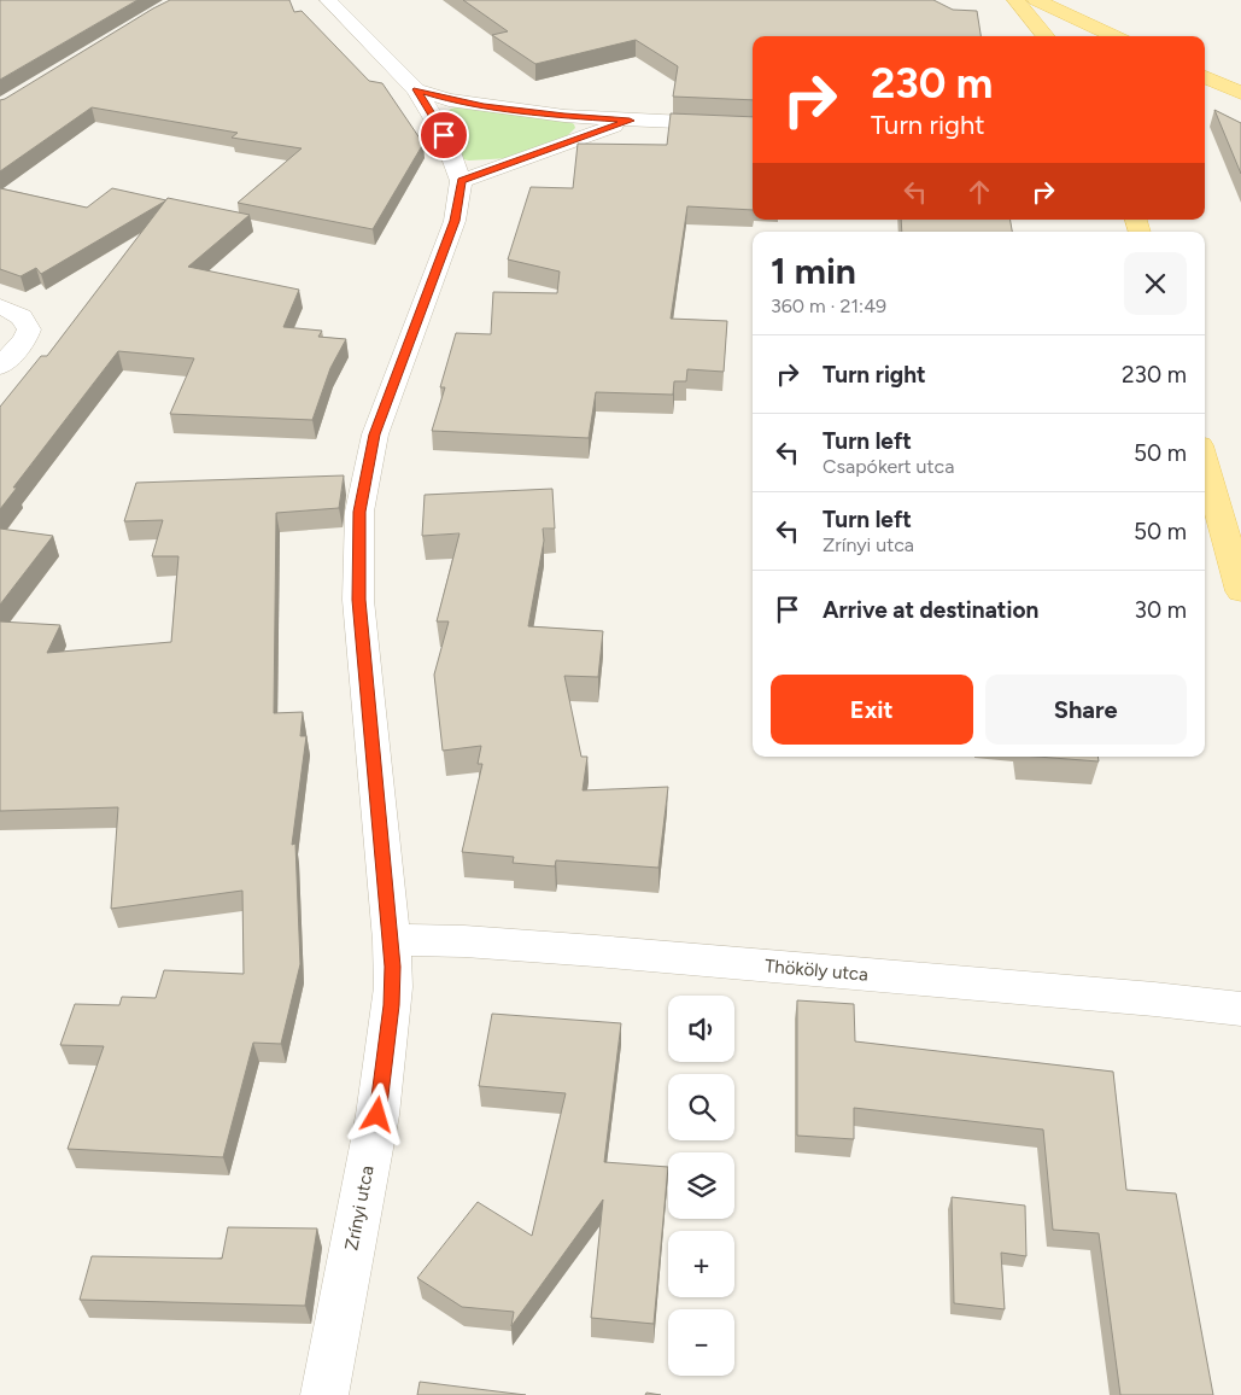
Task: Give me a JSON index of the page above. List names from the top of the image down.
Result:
{
  "streets": {
    "street": ["Thököly utca", "Zrínyi utca"]
  },
  "crossings": [
    ["Thököly utca", "Zrínyi utca"]
  ],
  "page": {
    "turn": ["230 m", "Turn right"],
    "heading": ["1 min", "360 m · 21:49"],
    "list": [
      {
        "name": "Turn right",
        "value": "230 m"
      },
      {
        "name": "Turn left",
        "note": "Csapókert utca",
        "value": "50 m"
      },
      {
        "name": "Turn left",
        "note": "Zrínyi utca",
        "value": "50 m"
      },
      {
        "name": "Arrive at destination",
        "value": "30 m"
      }
    ],
    "buttons": ["Exit", "Share"],
    "map_buttons": ["+", "−"]
  }
}
